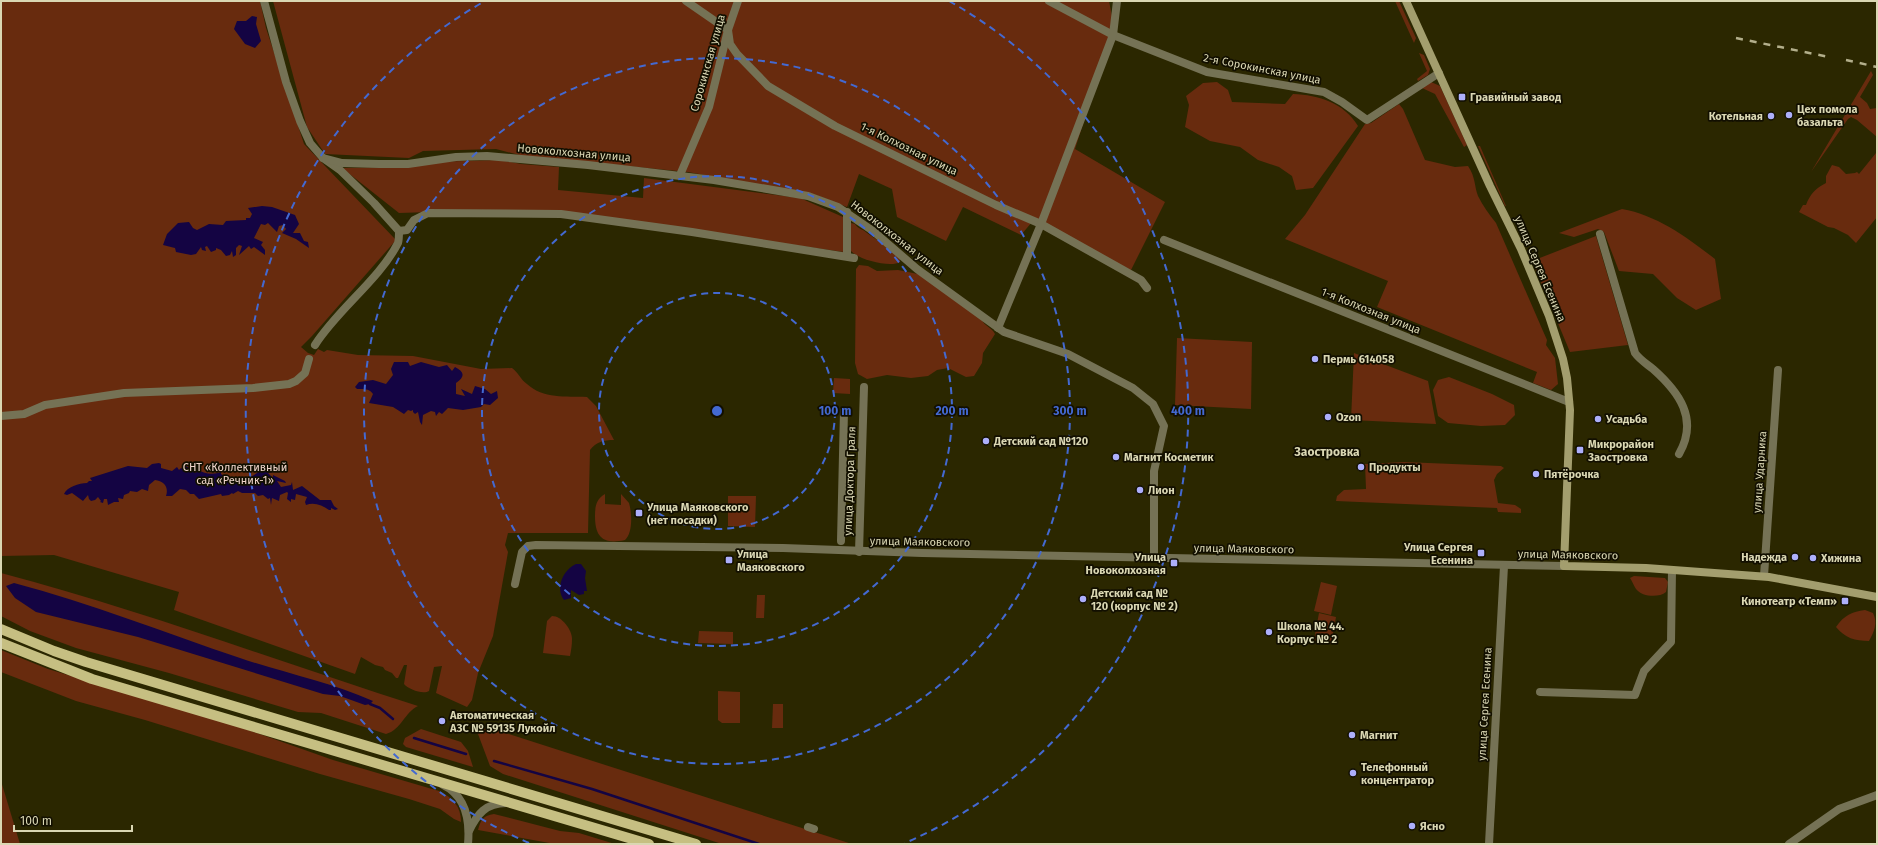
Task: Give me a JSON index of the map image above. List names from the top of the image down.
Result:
{
  "streets": {
    "street": [
      "Сорокинская улица",
      "2-я Сорокинская улица",
      "1-я Колхозная улица",
      "Новоколхозная улица",
      "улица Сергея Есенина",
      "улица Ударника",
      "улица Доктора Граля",
      "улица Маяковского"
    ]
  },
  "crossings": [
    ["Сорокинская улица", "1-я Колхозная улица"],
    ["Сорокинская улица", "Новоколхозная улица"],
    ["2-я Сорокинская улица", "улица Сергея Есенина"],
    ["1-я Колхозная улица", "улица Сергея Есенина"],
    ["Новоколхозная улица", "улица Маяковского"],
    ["улица Сергея Есенина", "улица Маяковского"],
    ["улица Ударника", "улица Маяковского"],
    ["улица Доктора Граля", "улица Маяковского"]
  ],
  "districts": ["Заостровка"],
  "parks": ["СНТ «Коллективный сад «Речник-1»"],
  "places": {
    "transit": [
      "Гравийный завод",
      "Микрорайон Заостровка",
      "Улица Маяковского (нет посадки)",
      "Улица Сергея Есенина",
      "Улица Маяковского",
      "Улица Новоколхозная",
      "Кинотеатр «Темп»"
    ],
    "other": [
      "Цех помола базальта",
      "Котельная",
      "Пермь 614058",
      "Ozon",
      "Усадьба",
      "Детский сад №120",
      "Магнит Косметик",
      "Продукты",
      "Пятёрочка",
      "Лион",
      "Надежда",
      "Хижина",
      "Детский сад № 120 (корпус № 2)",
      "Школа № 44. Корпус № 2",
      "Автоматическая АЗС № 59135 Лукойл",
      "Магнит",
      "Телефонный концентратор",
      "Ясно"
    ]
  },
  "scale_bar": "100 m",
  "rings": [
    "100 m",
    "200 m",
    "300 m",
    "400 m"
  ]
}
